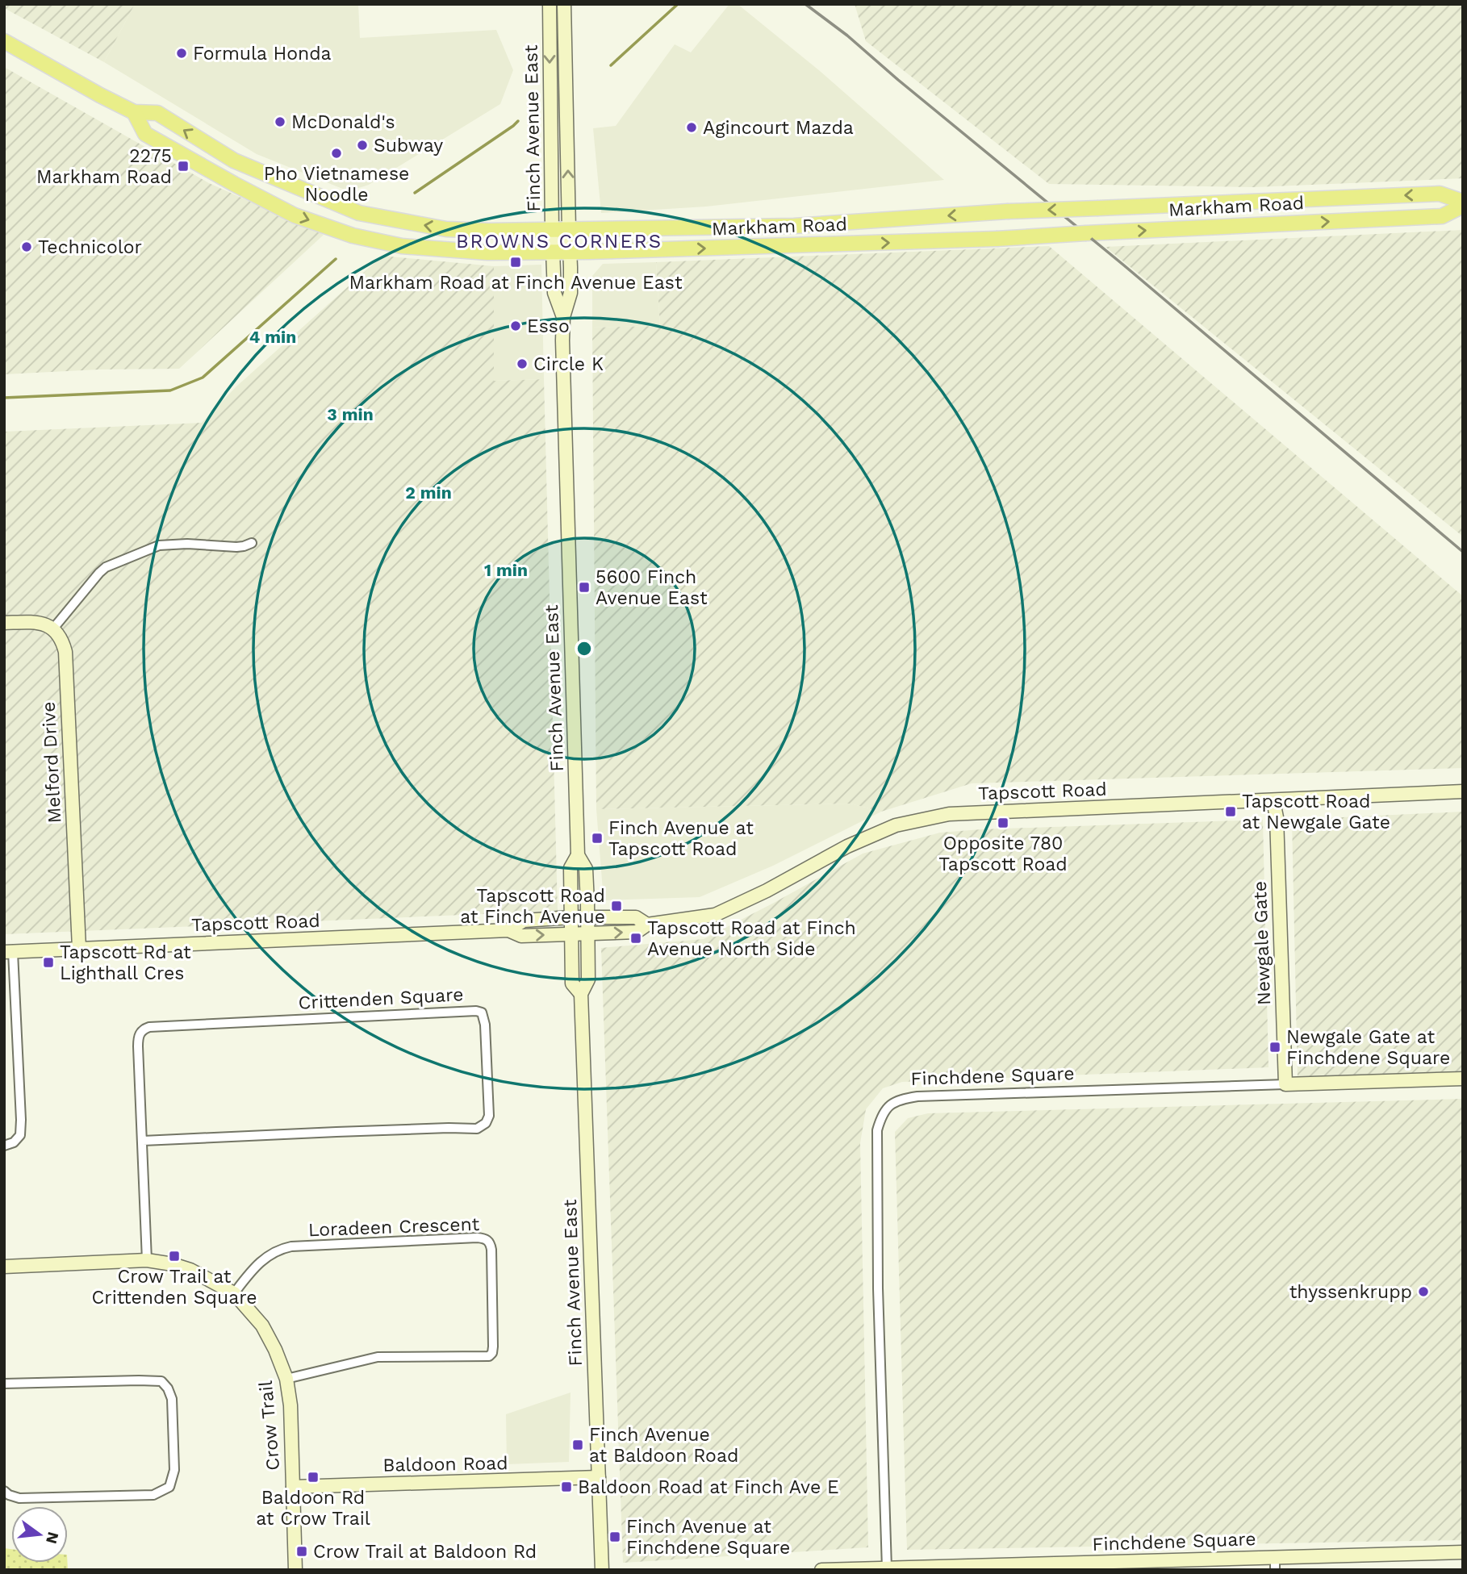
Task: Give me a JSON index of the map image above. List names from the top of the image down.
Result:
{
  "streets": {
    "main road": ["Markham Road"],
    "street": [
      "Finch Avenue East",
      "Melford Drive",
      "Tapscott Road",
      "Newgale Gate",
      "Crittenden Square",
      "Finchdene Square",
      "Loradeen Crescent",
      "Crow Trail",
      "Baldoon Road"
    ]
  },
  "crossings": [
    ["Finch Avenue East", "Markham Road"],
    ["Finch Avenue East", "Tapscott Road"],
    ["Finch Avenue East", "Baldoon Road"],
    ["Melford Drive", "Tapscott Road"],
    ["Tapscott Road", "Newgale Gate"],
    ["Newgale Gate", "Finchdene Square"],
    ["Crittenden Square", "Crow Trail"],
    ["Loradeen Crescent", "Crow Trail"],
    ["Crow Trail", "Baldoon Road"]
  ],
  "districts": ["BROWNS CORNERS"],
  "places": {
    "other": [
      "Formula Honda",
      "McDonald's",
      "Agincourt Mazda",
      "Subway",
      "Pho Vietnamese Noodle",
      "Technicolor",
      "Esso",
      "Circle K",
      "thyssenkrupp"
    ],
    "transit": [
      "2275 Markham Road",
      "Markham Road at Finch Avenue East",
      "5600 Finch Avenue East",
      "Tapscott Road at Newgale Gate",
      "Opposite 780 Tapscott Road",
      "Finch Avenue at Tapscott Road",
      "Tapscott Road at Finch Avenue",
      "Tapscott Road at Finch Avenue North Side",
      "Tapscott Rd at Lighthall Cres",
      "Newgale Gate at Finchdene Square",
      "Crow Trail at Crittenden Square",
      "Finch Avenue at Baldoon Road",
      "Baldoon Rd at Crow Trail",
      "Baldoon Road at Finch Ave E",
      "Finch Avenue at Finchdene Square",
      "Crow Trail at Baldoon Rd"
    ]
  },
  "north": "right",
  "rings": [
    "4 min",
    "3 min",
    "2 min",
    "1 min"
  ]
}
